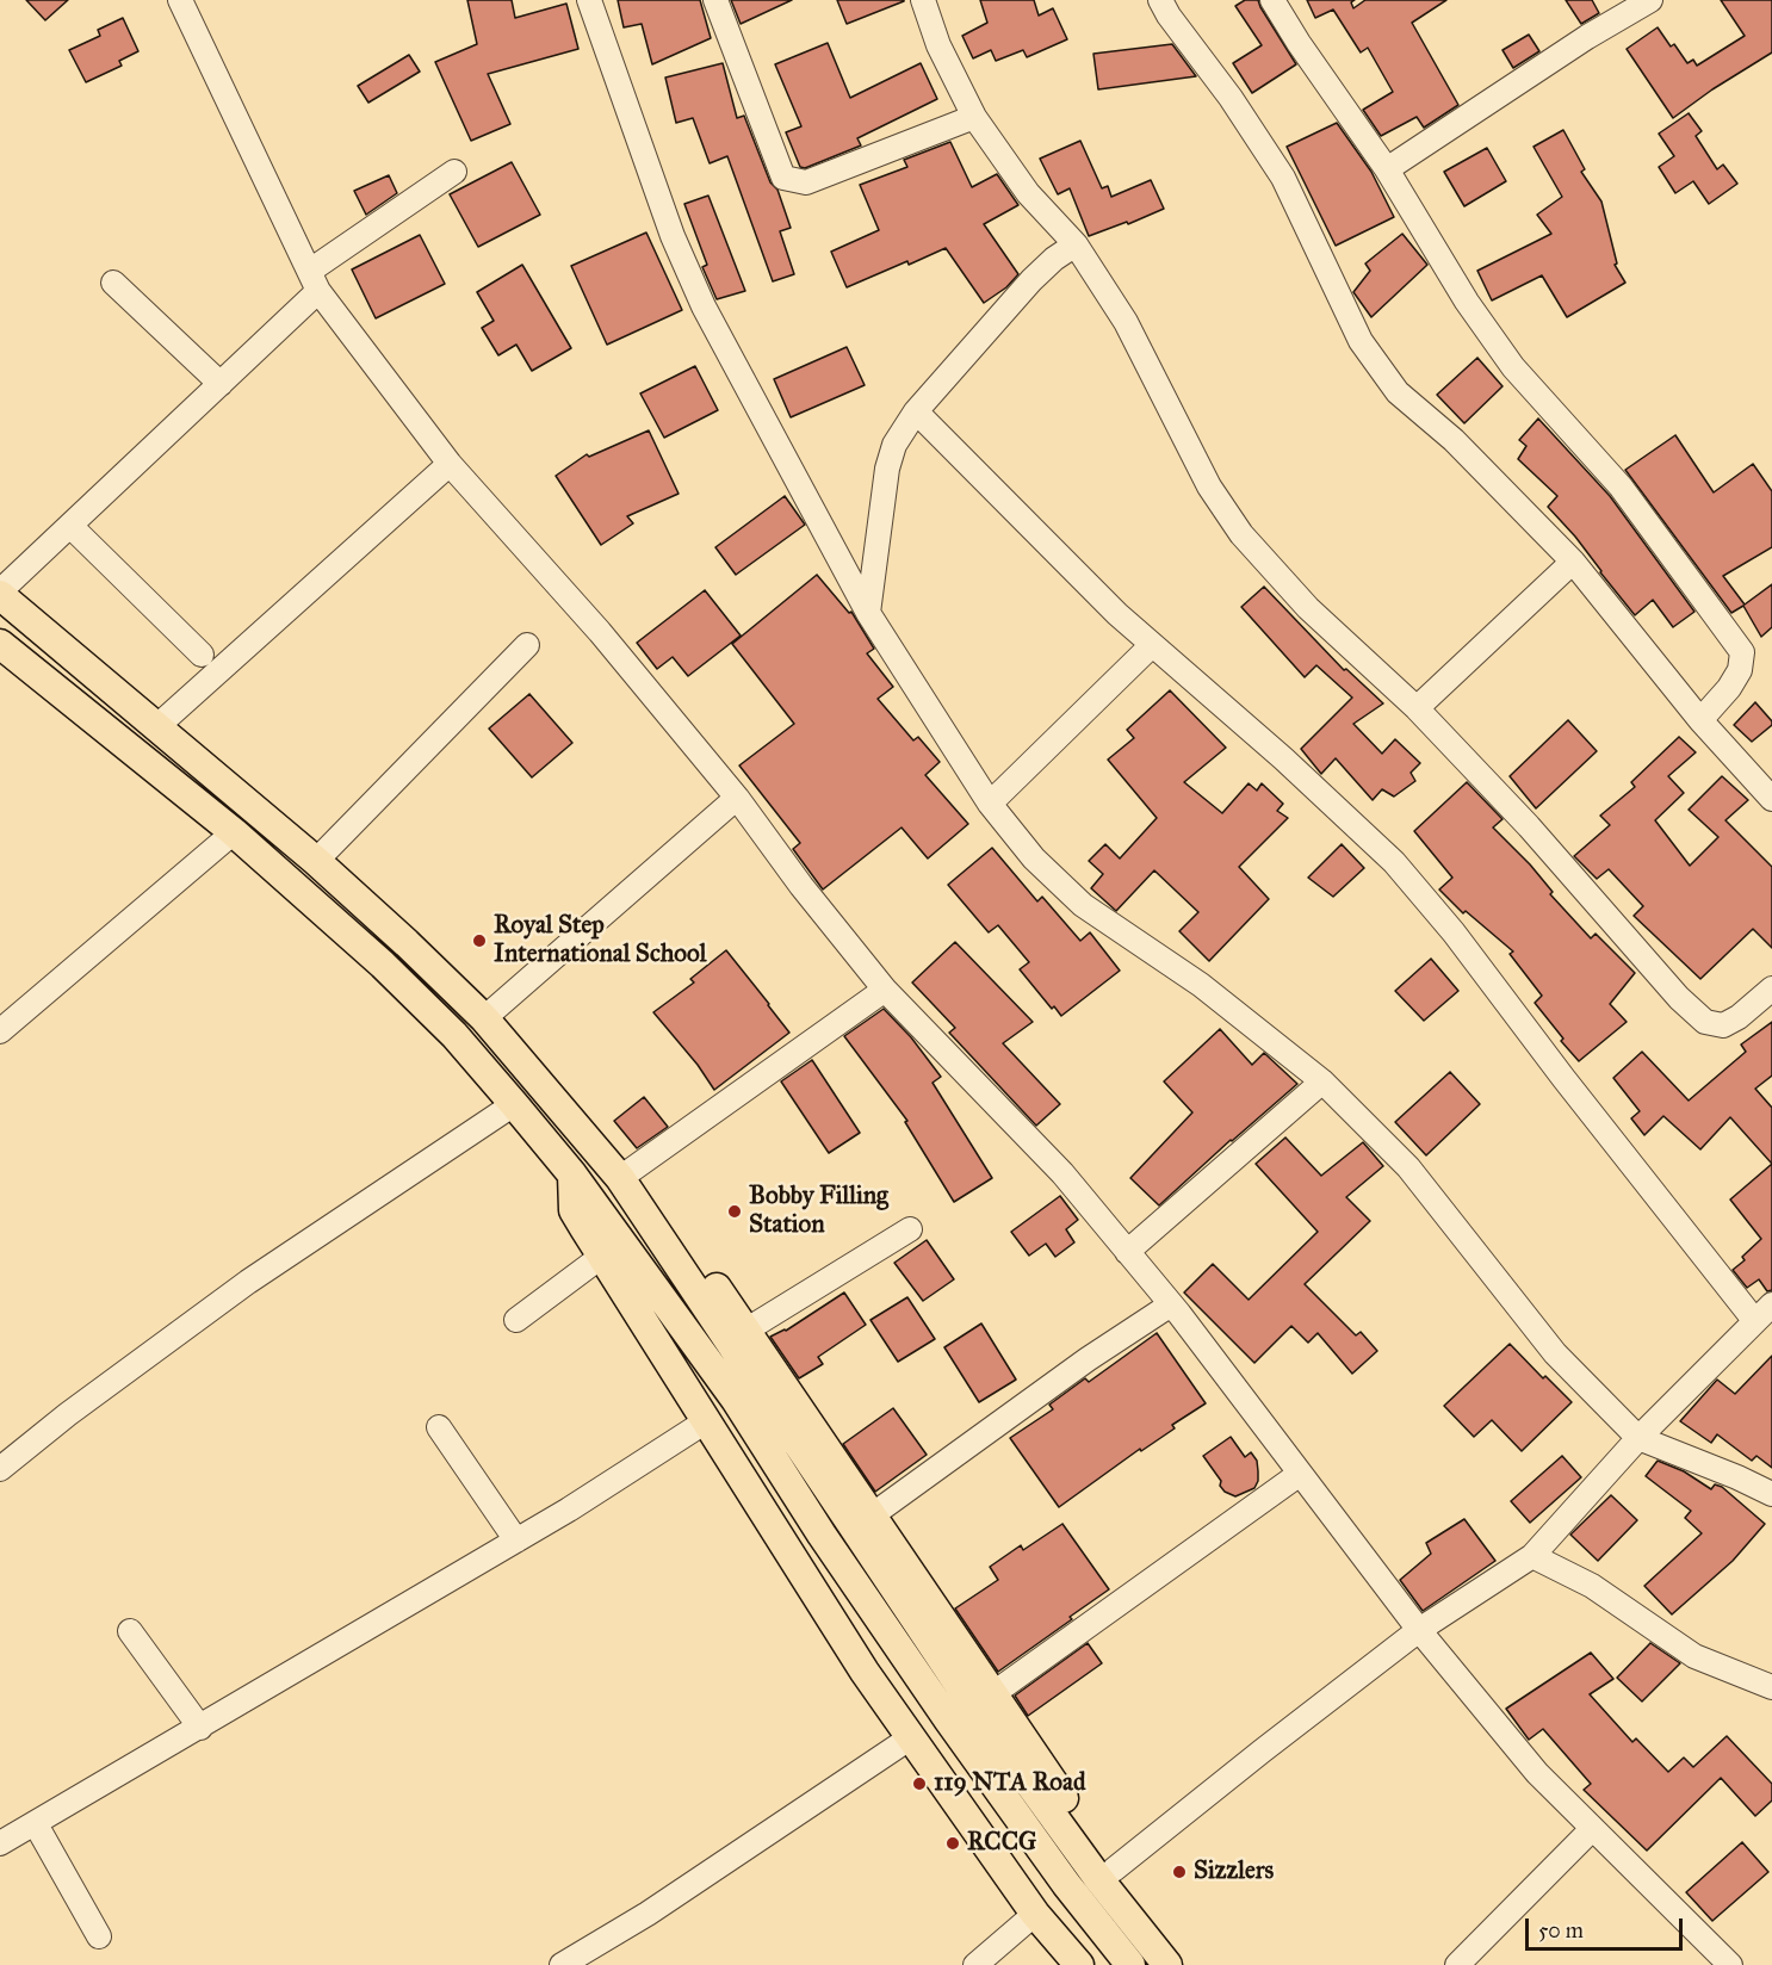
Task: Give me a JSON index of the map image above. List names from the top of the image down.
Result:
{
  "places": [
    "Royal Step International School",
    "Bobby Filling Station",
    "119 NTA Road",
    "RCCG",
    "Sizzlers"
  ],
  "scale_bar": "50 m"
}
